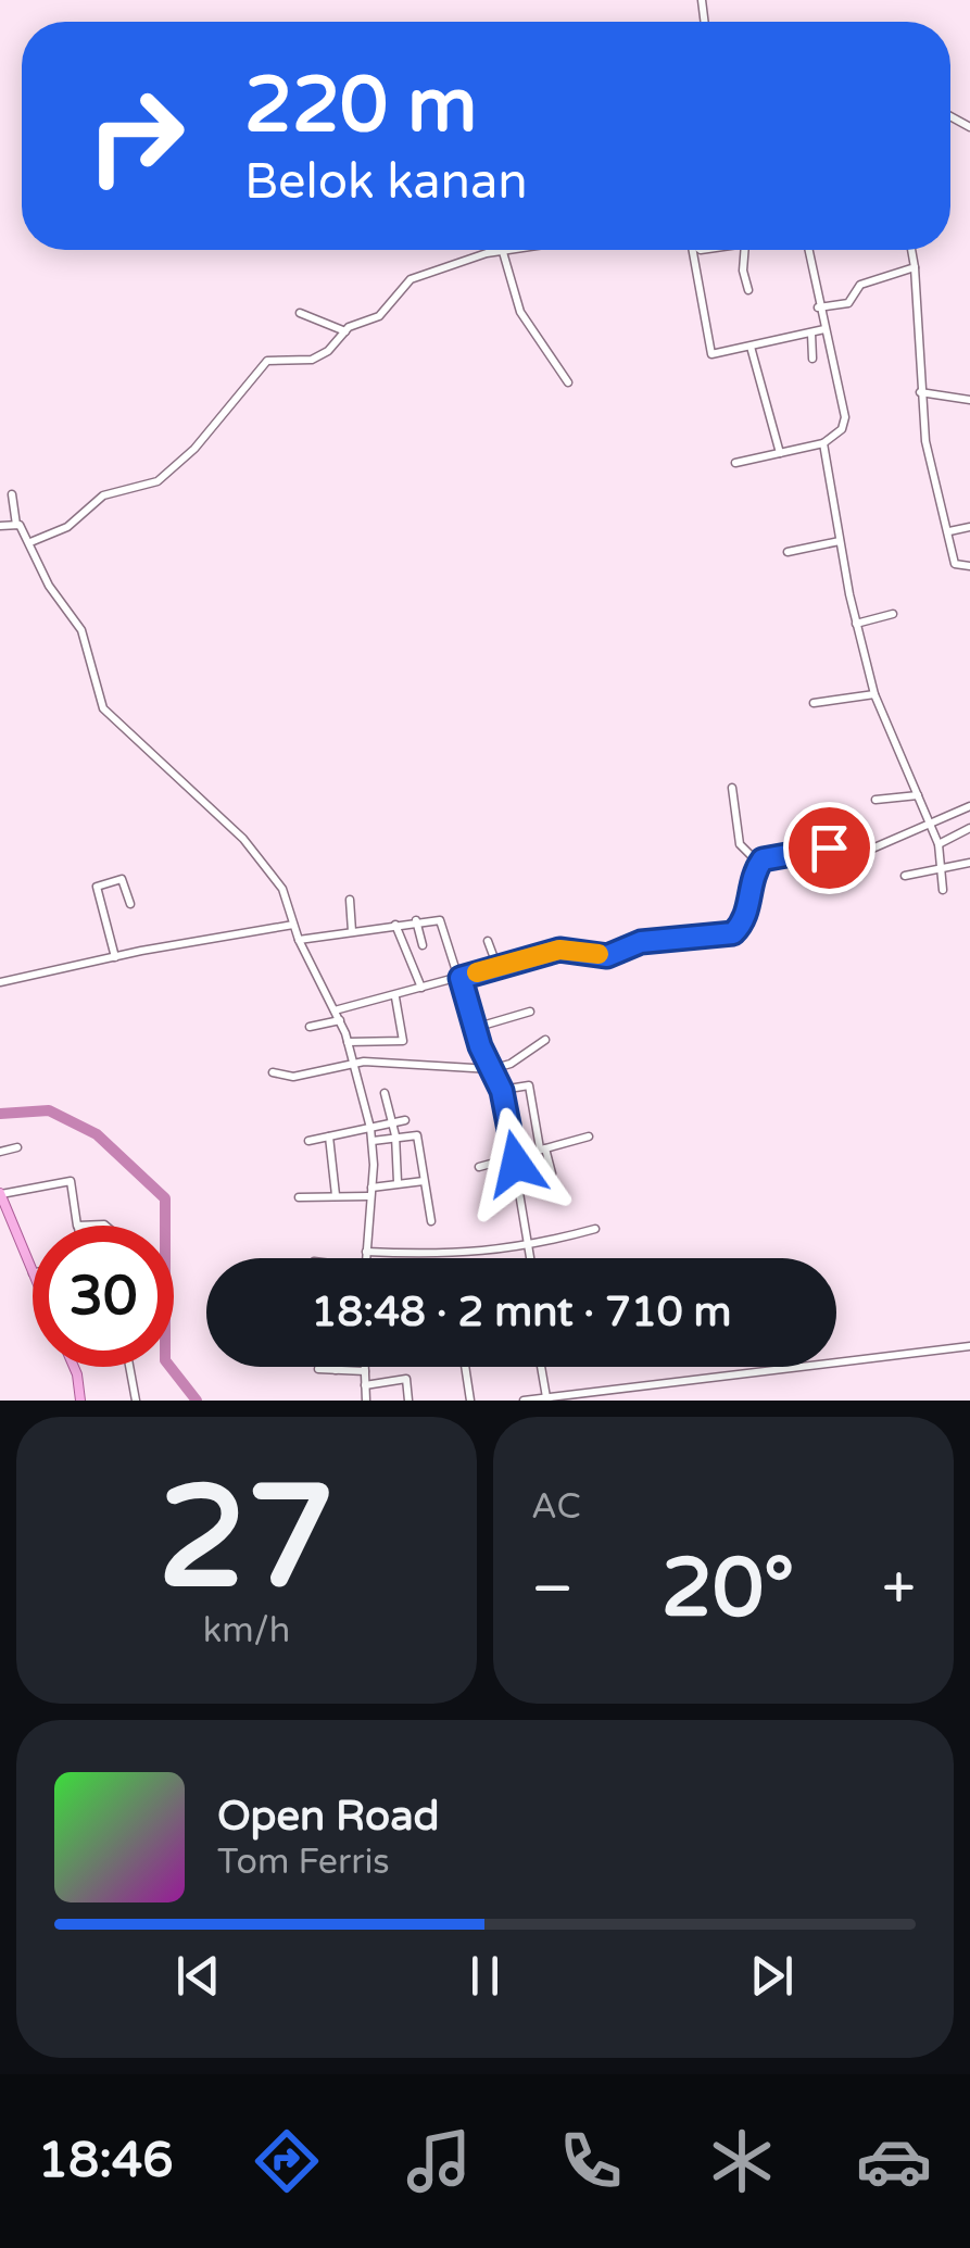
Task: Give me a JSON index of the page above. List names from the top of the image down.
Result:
{
  "page": {
    "turn": ["220 m", "Belok kanan"],
    "limit": "30",
    "trip": "18:48 · 2 mnt · 710 m",
    "tile": [
      ["27", "km/h"],
      "AC"
    ],
    "heat": ["−", "20°", "+"],
    "song": ["Open Road", "Tom Ferris"],
    "tabs": "18:46"
  }
}
